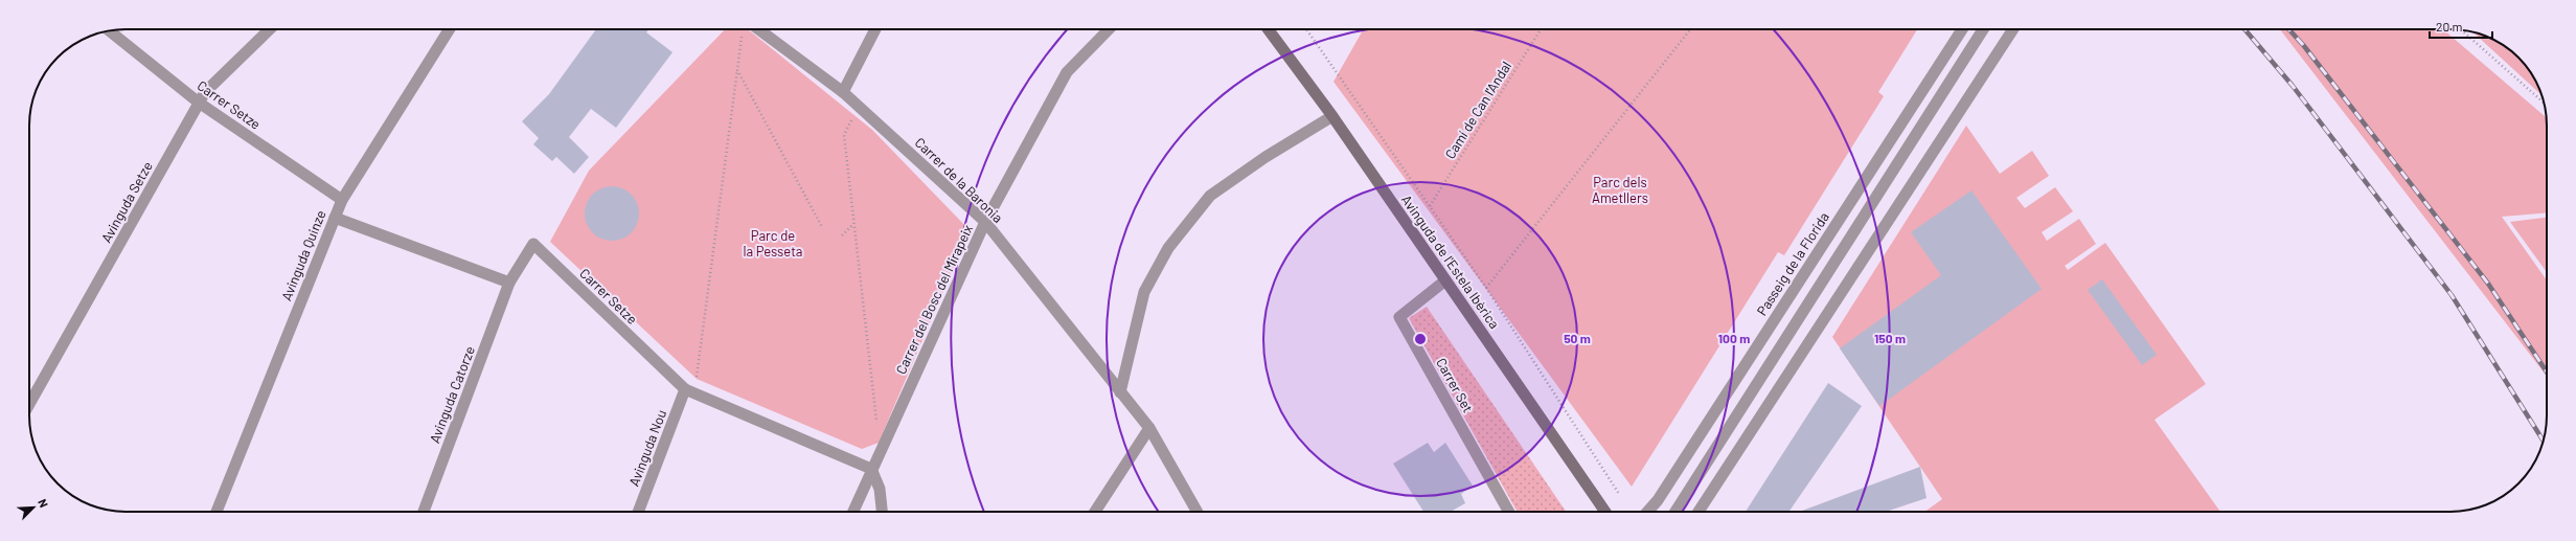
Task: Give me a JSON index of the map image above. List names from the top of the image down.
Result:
{
  "streets": {
    "main road": ["Avinguda de l'Estela Ibèrica"],
    "street": [
      "Carrer Setze",
      "Carrer de la Baronia",
      "Avinguda Setze",
      "Avinguda Quinze",
      "Passeig de la Florida",
      "Carrer del Bosc del Mirapeix",
      "Carrer Set",
      "Avinguda Catorze",
      "Avinguda Nou"
    ],
    "path": ["Camí de Can l'Andal"]
  },
  "crossings": [
    ["Carrer Setze", "Avinguda Setze"],
    ["Carrer Setze", "Avinguda Quinze"],
    ["Carrer Setze", "Carrer del Bosc del Mirapeix"],
    ["Carrer Setze", "Avinguda Catorze"],
    ["Carrer Setze", "Avinguda Nou"],
    ["Carrer de la Baronia", "Carrer del Bosc del Mirapeix"],
    ["Avinguda de l'Estela Ibèrica", "Carrer Set"]
  ],
  "parks": ["Parc dels Ametllers", "Parc de la Pesseta"],
  "scale_bar": "20 m",
  "north": "top right",
  "rings": ["50 m", "100 m", "150 m"]
}
